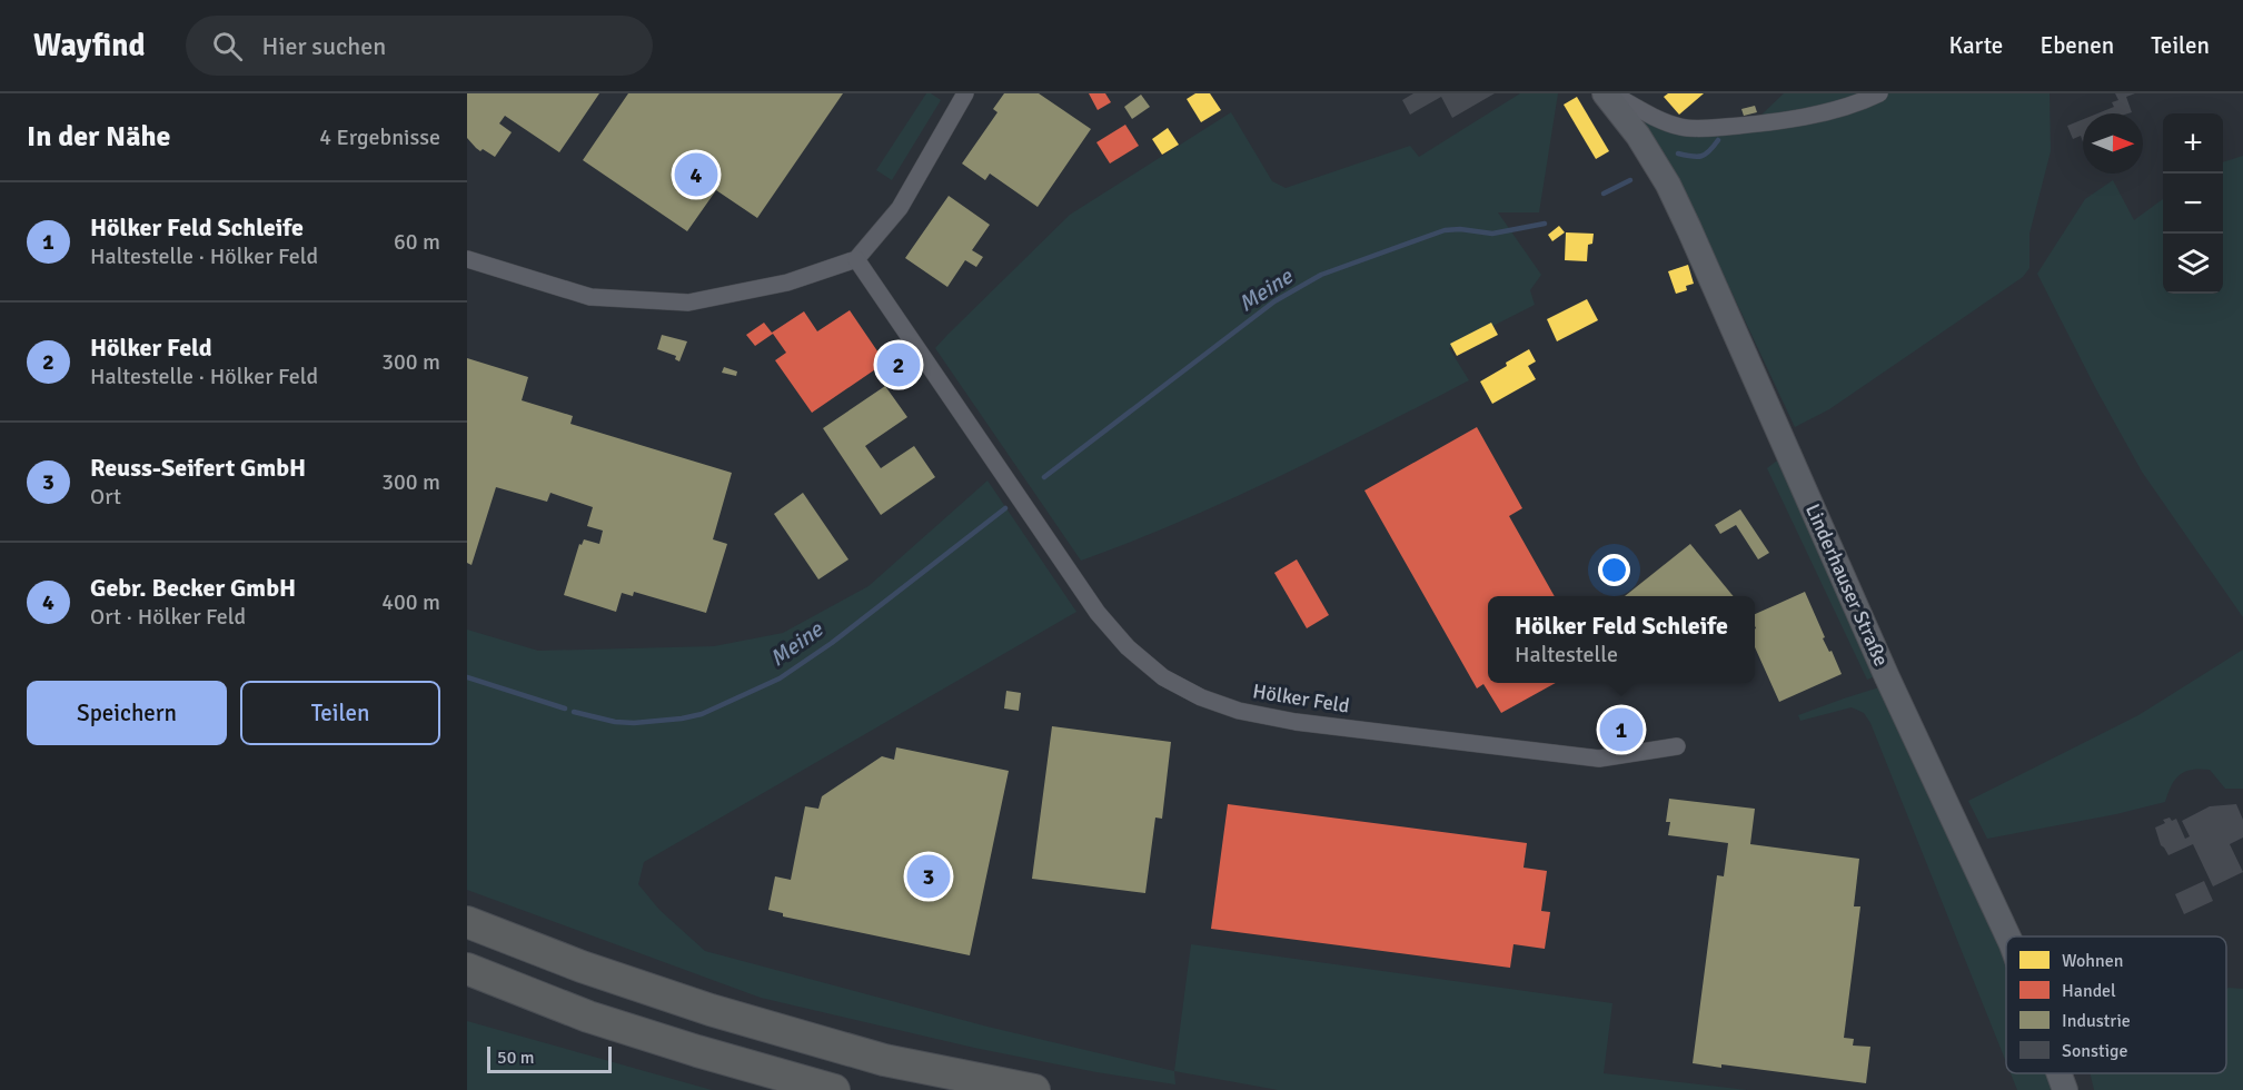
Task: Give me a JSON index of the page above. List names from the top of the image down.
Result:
{
  "streets": {
    "main road": ["Linderhauser Straße"],
    "street": ["Hölker Feld"]
  },
  "water": ["Meine"],
  "legend": [
    "Wohnen",
    "Handel",
    "Industrie",
    "Sonstige"
  ],
  "scale_bar": "50 m",
  "north": "right",
  "page": {
    "header": "Wayfind",
    "search": "Hier suchen",
    "nav": ["Karte", "Ebenen", "Teilen"],
    "heading": ["In der Nähe", "4 Ergebnisse"],
    "map_buttons": ["+", "−"],
    "pins": [
      "4",
      "2",
      "1",
      "3"
    ],
    "list": [
      {
        "mark": "1",
        "name": "Hölker Feld Schleife",
        "note": "Haltestelle · Hölker Feld",
        "value": "60 m"
      },
      {
        "mark": "2",
        "name": "Hölker Feld",
        "note": "Haltestelle · Hölker Feld",
        "value": "300 m"
      },
      {
        "mark": "3",
        "name": "Reuss-Seifert GmbH",
        "note": "Ort",
        "value": "300 m"
      },
      {
        "mark": "4",
        "name": "Gebr. Becker GmbH",
        "note": "Ort · Hölker Feld",
        "value": "400 m"
      }
    ],
    "popup": ["Hölker Feld Schleife", "Haltestelle"],
    "buttons": ["Speichern", "Teilen"],
    "scale": "50 m"
  }
}
